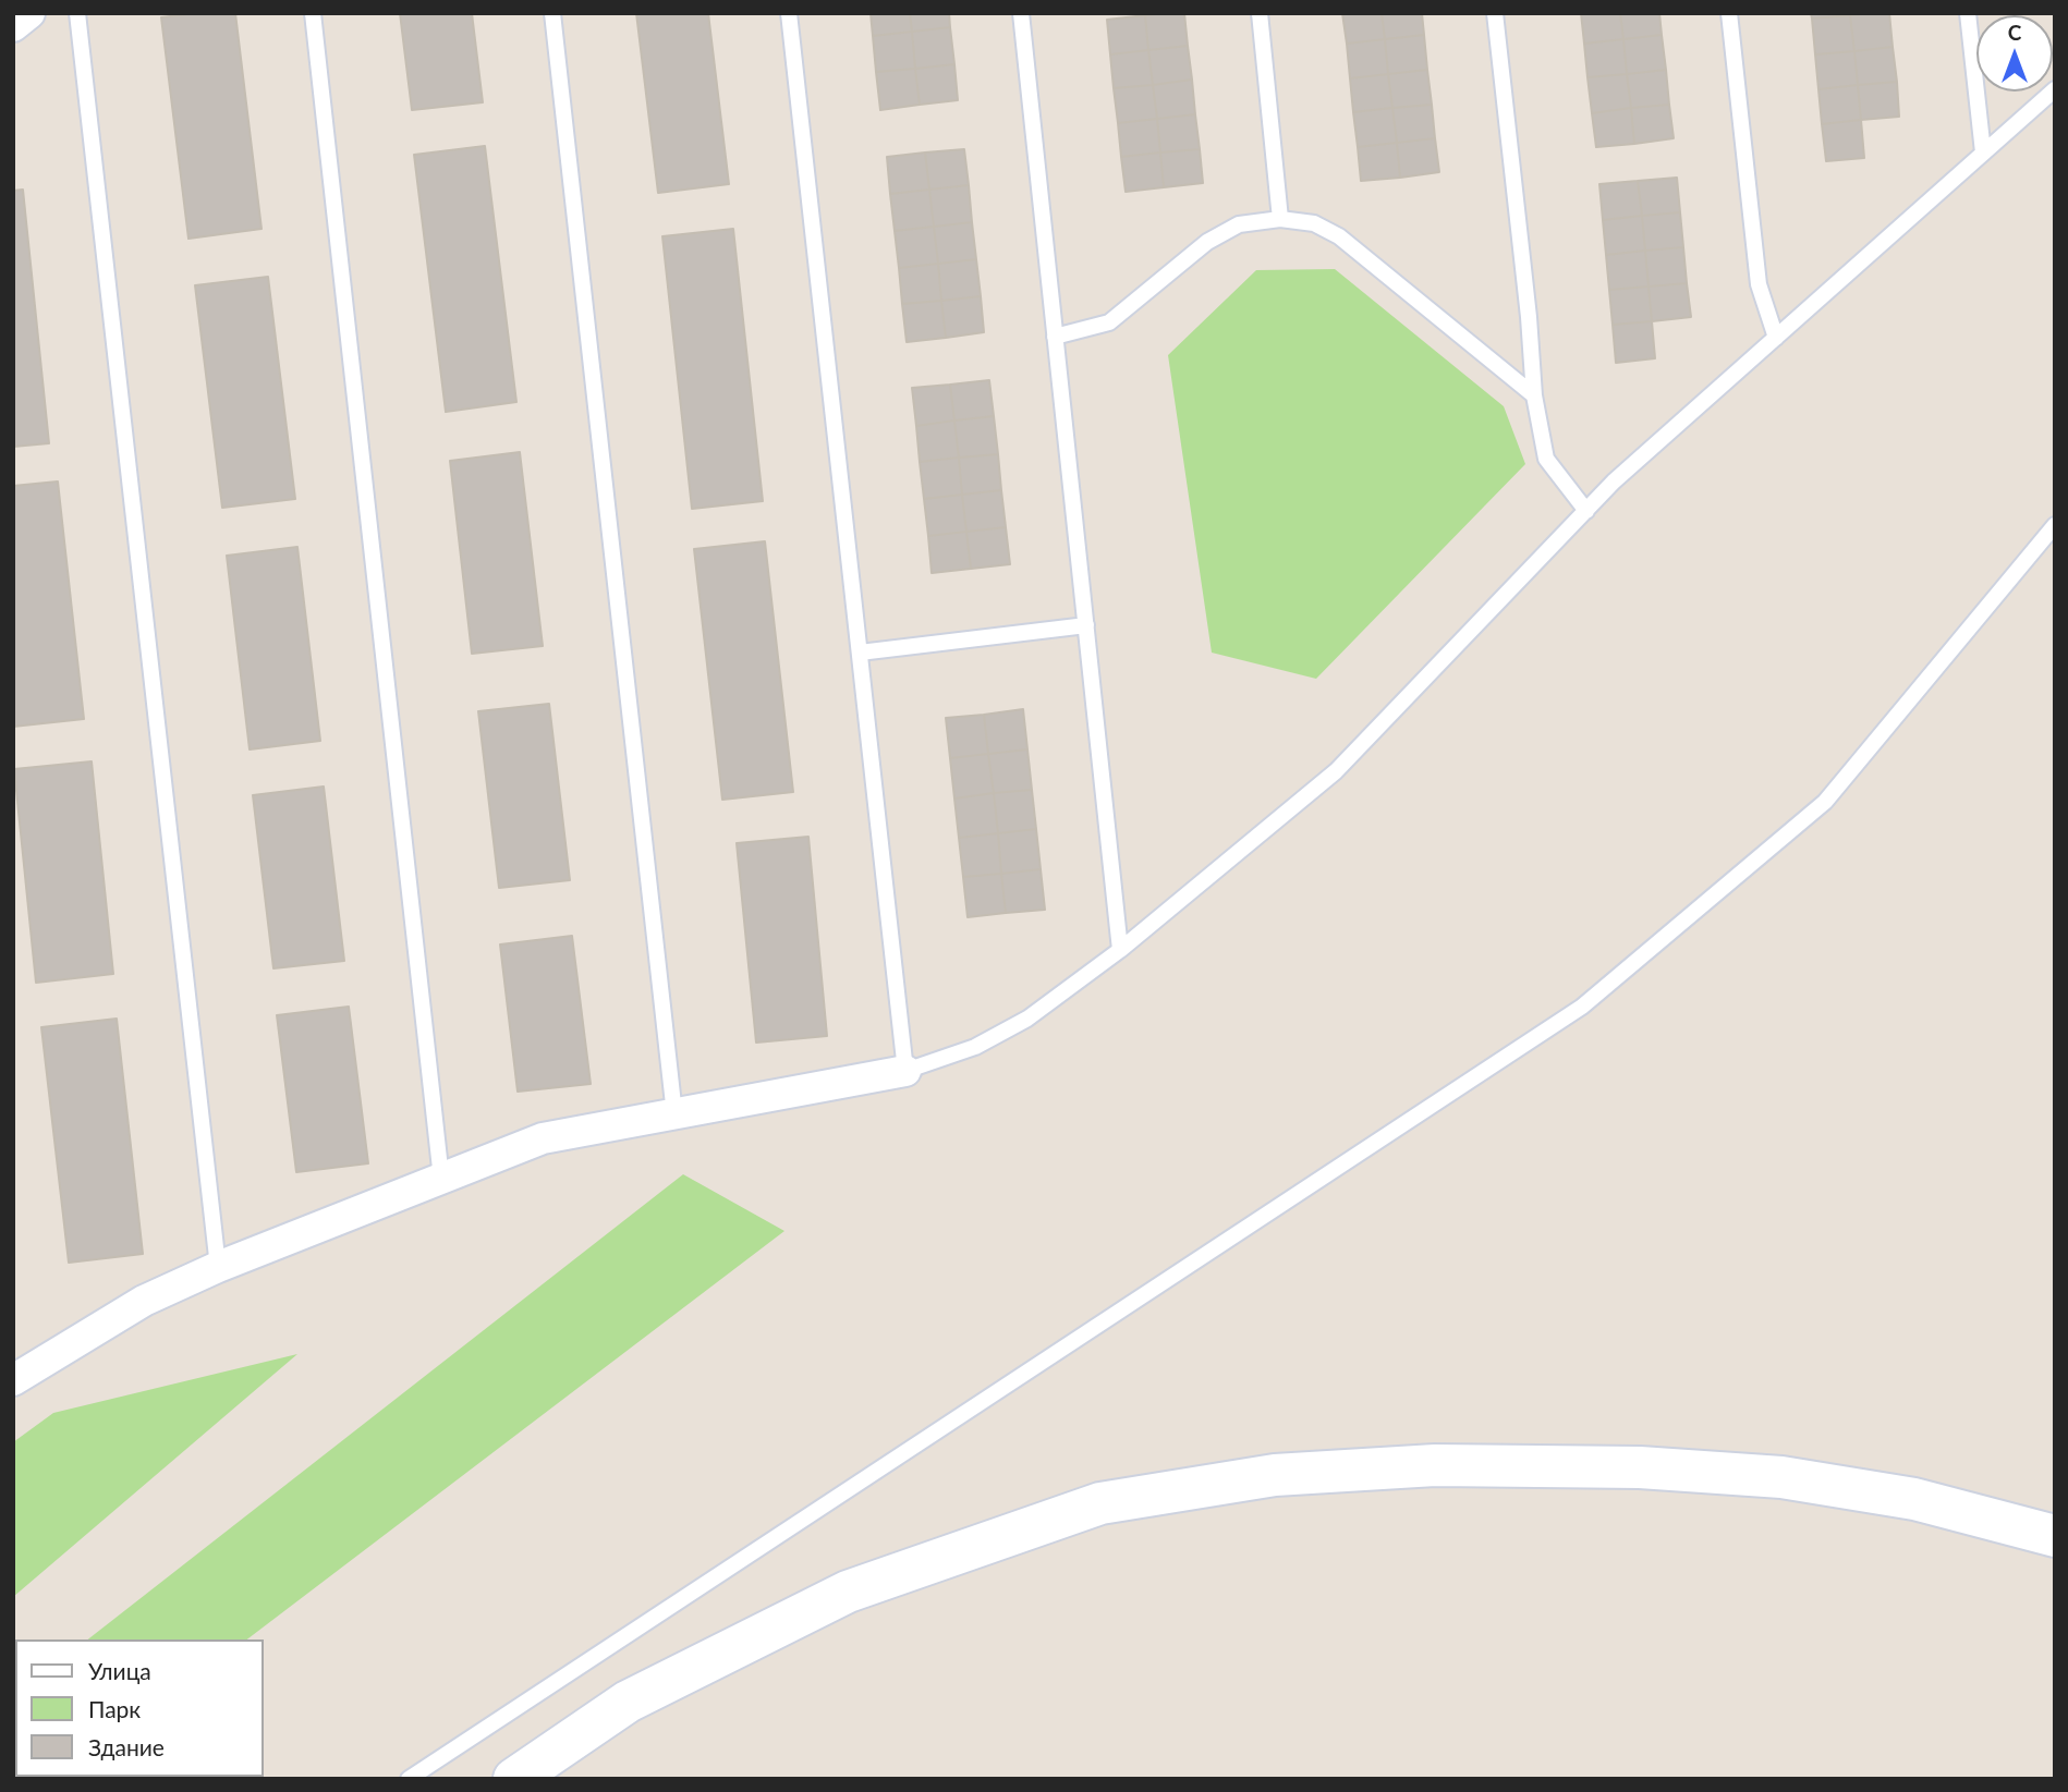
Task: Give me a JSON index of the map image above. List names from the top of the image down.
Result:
{
  "legend": ["Улица", "Парк", "Здание"],
  "north": "top"
}
